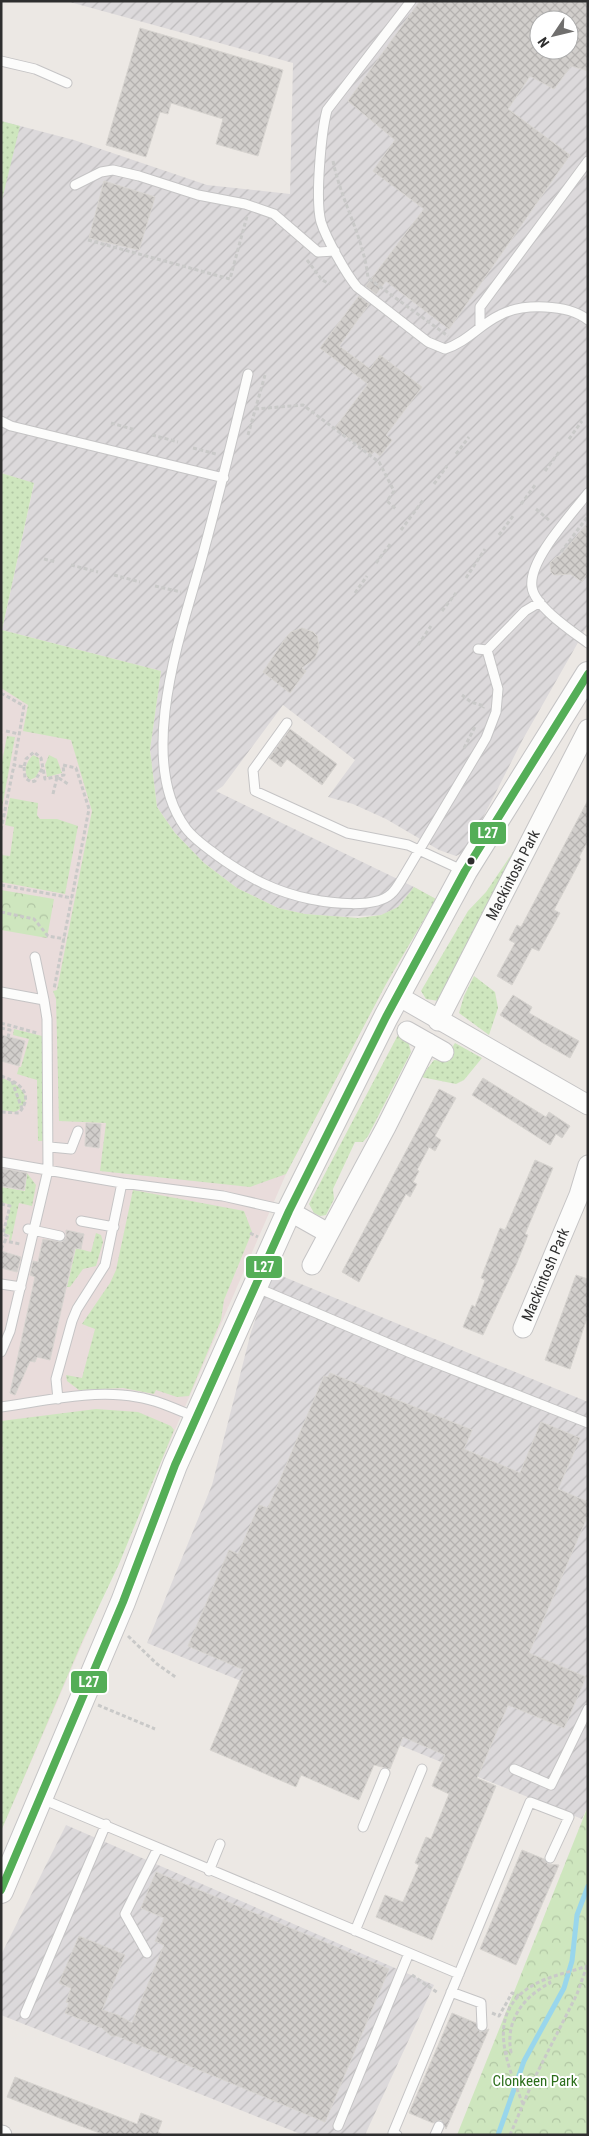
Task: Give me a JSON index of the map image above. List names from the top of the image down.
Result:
{
  "streets": {
    "street": ["Mackintosh Park"]
  },
  "parks": ["Clonkeen Park"],
  "lines": ["transit line L27"],
  "north": "bottom left"
}
